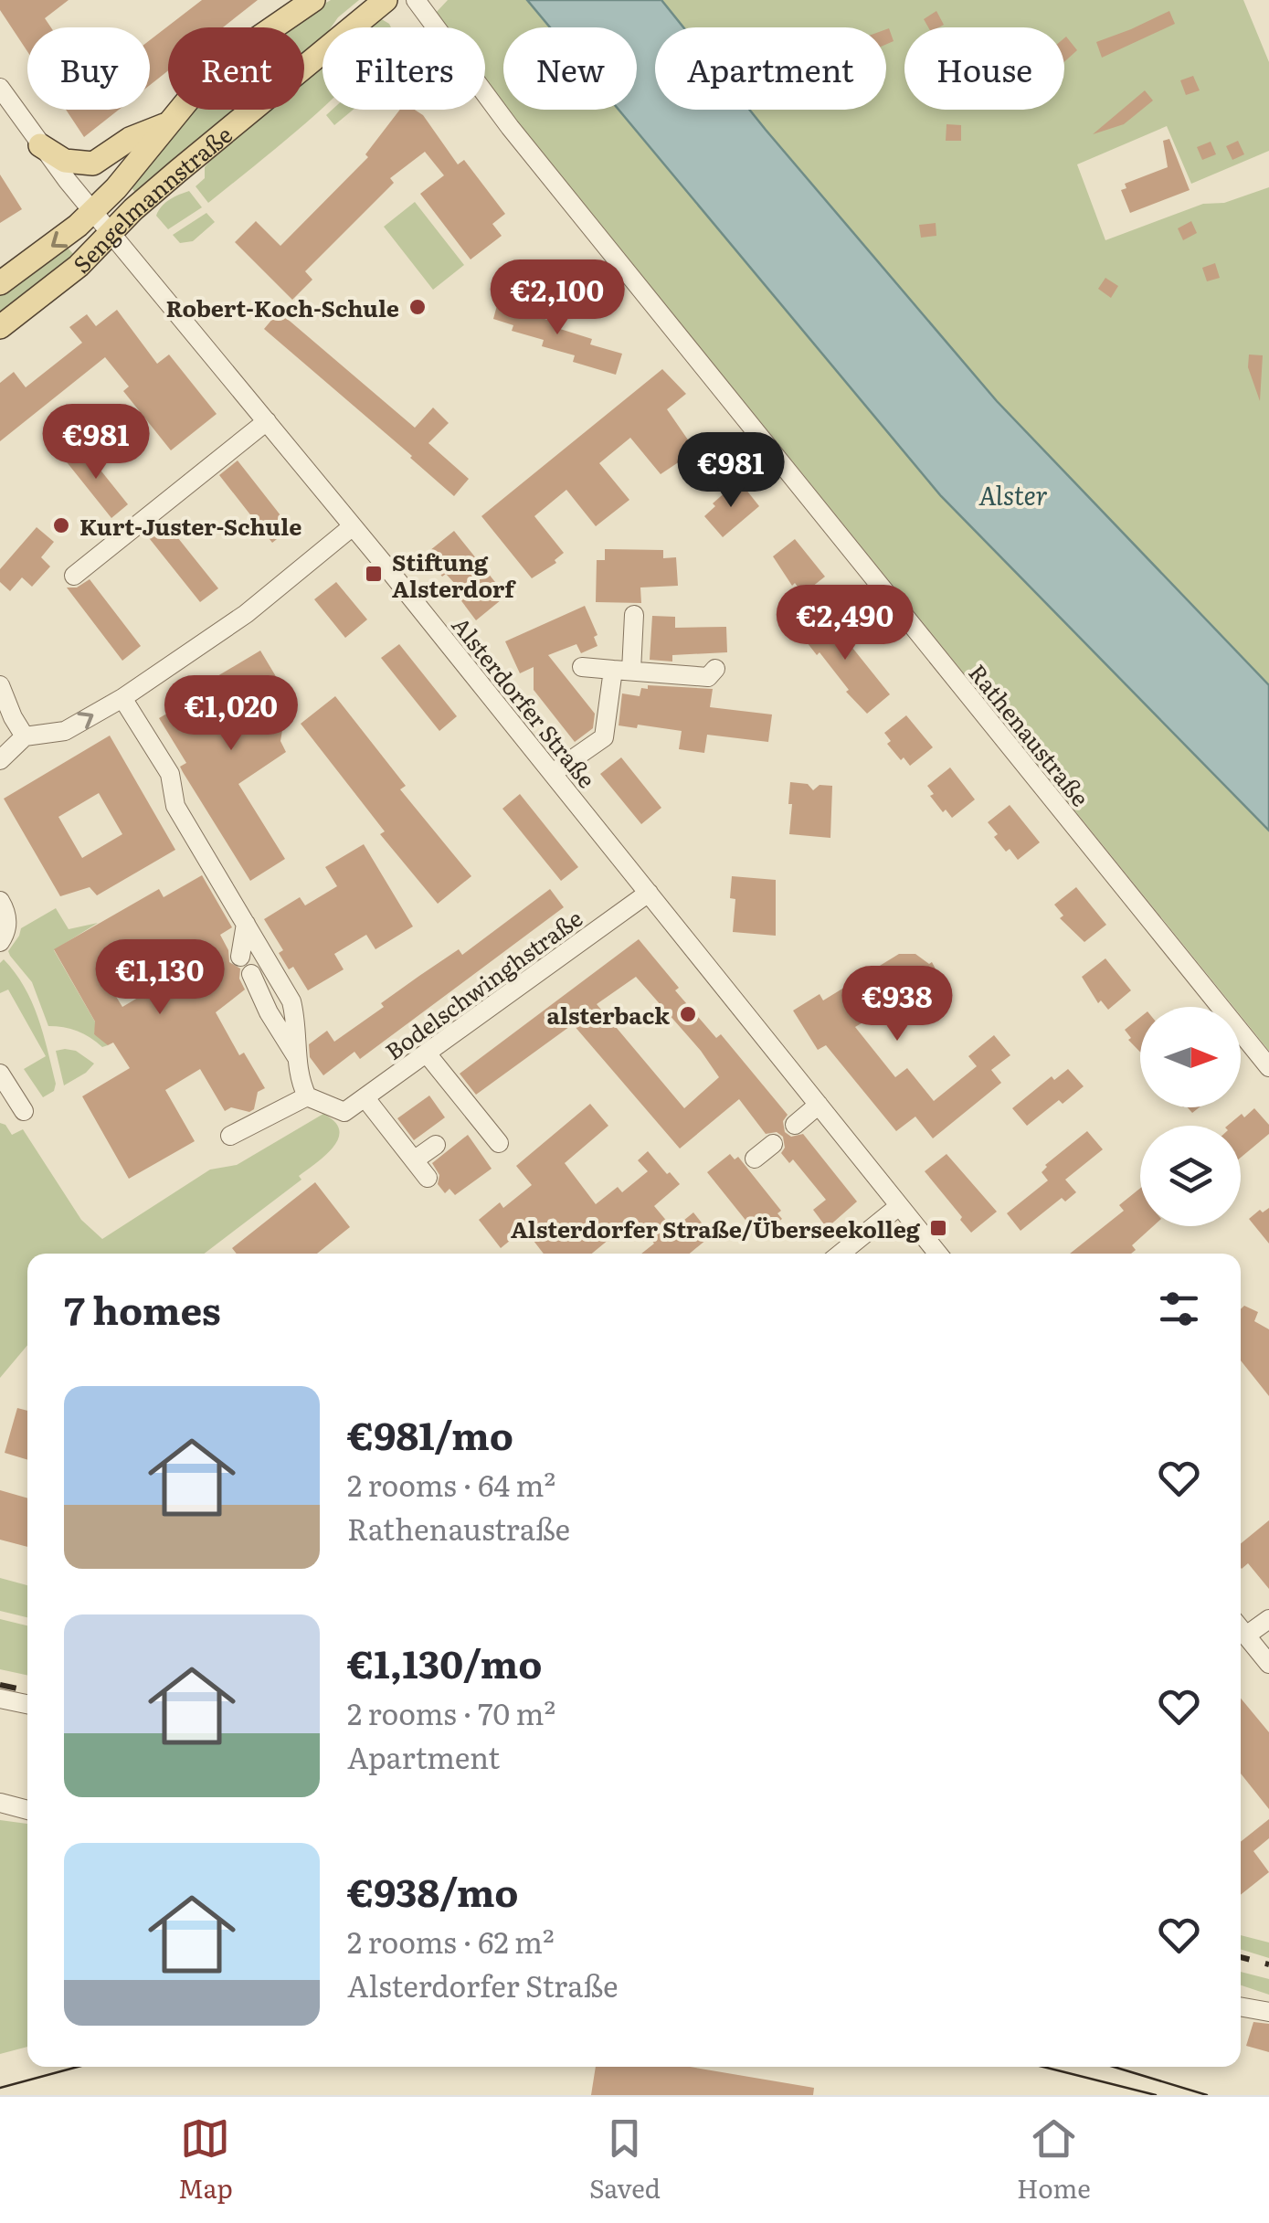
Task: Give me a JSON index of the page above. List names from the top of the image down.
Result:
{
  "streets": {
    "main road": ["Sengelmannstraße"],
    "street": ["Alsterdorfer Straße", "Rathenaustraße", "Bodelschwinghstraße"]
  },
  "crossings": [
    ["Sengelmannstraße", "Alsterdorfer Straße"],
    ["Alsterdorfer Straße", "Bodelschwinghstraße"]
  ],
  "water": ["Alster"],
  "places": {
    "other": ["Robert-Koch-Schule", "Kurt-Juster-Schule", "alsterback"],
    "transit": ["Stiftung Alsterdorf", "Alsterdorfer Straße/Überseekolleg"]
  },
  "north": "right",
  "page": {
    "chip": [
      "Buy",
      "Rent",
      "Filters",
      "New",
      "Apartment",
      "House"
    ],
    "price": [
      "€2,100",
      "€981",
      "€981",
      "€2,490",
      "€1,020",
      "€1,130",
      "€938"
    ],
    "heading": "7 homes",
    "list": [
      {
        "name": "€981/mo",
        "note": "2 rooms · 64 m² · Rathenaustraße"
      },
      {
        "name": "€1,130/mo",
        "note": "2 rooms · 70 m² · Apartment"
      },
      {
        "name": "€938/mo",
        "note": "2 rooms · 62 m² · Alsterdorfer Straße"
      }
    ],
    "tabs": ["Map", "Saved", "Home"]
  }
}
